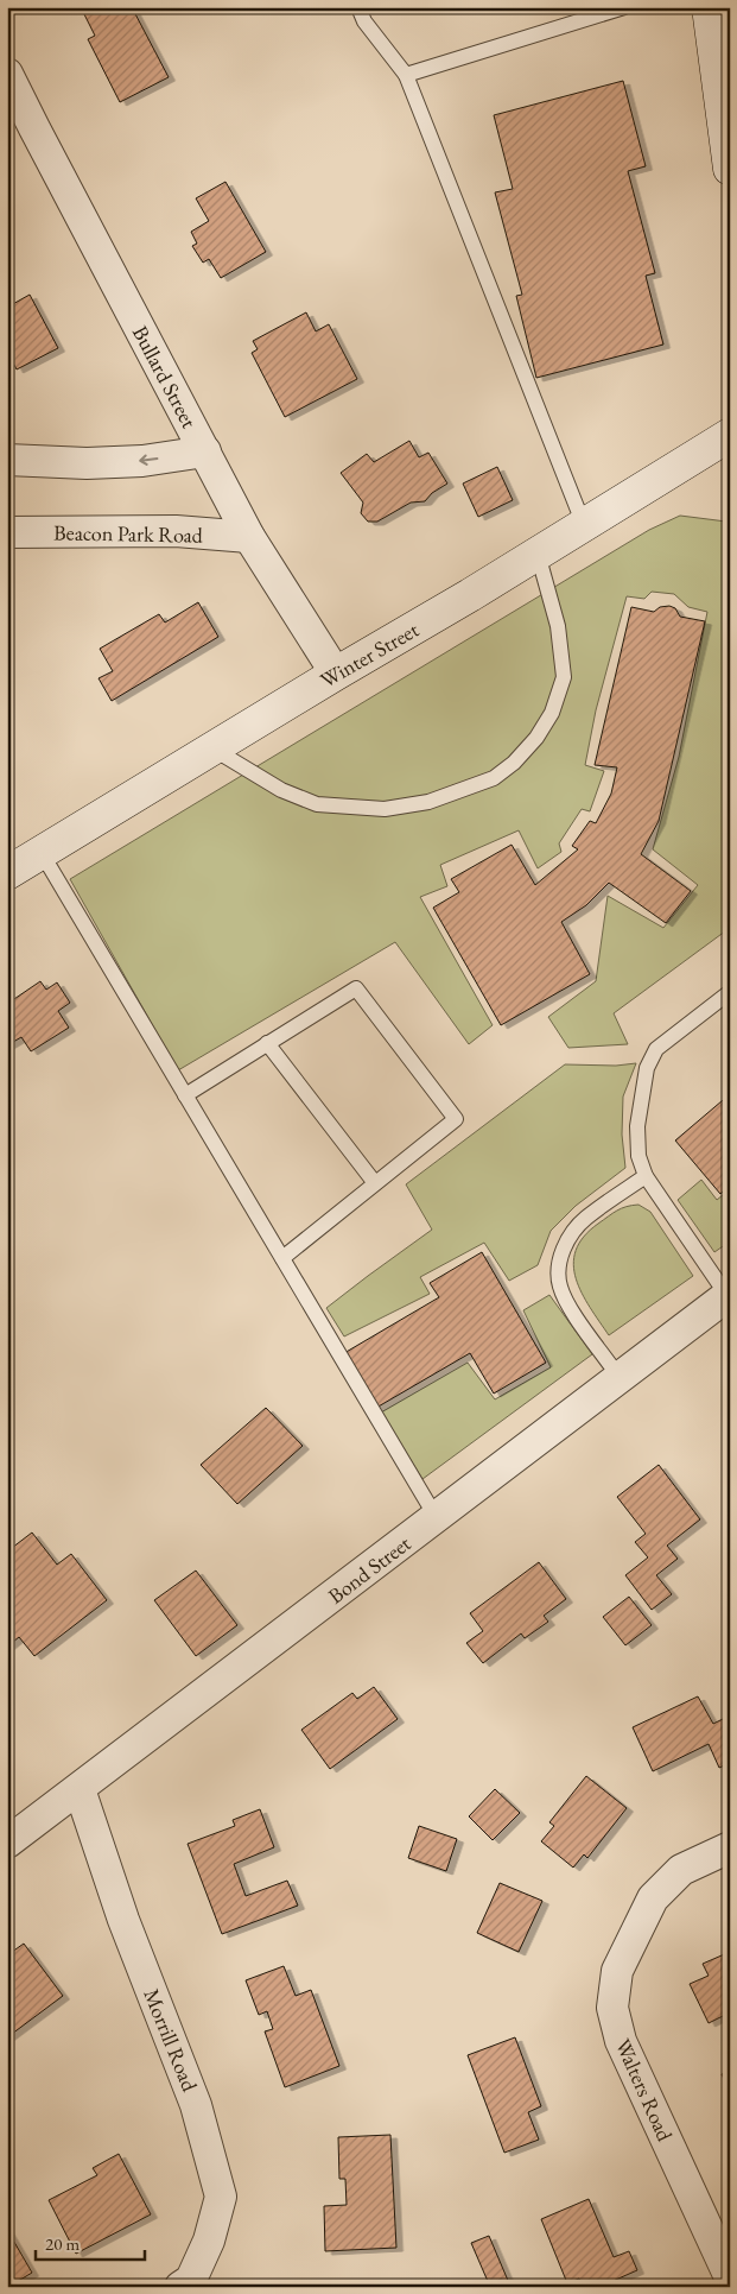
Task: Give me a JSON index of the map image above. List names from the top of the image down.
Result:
{
  "streets": {
    "street": [
      "Bullard Street",
      "Beacon Park Road",
      "Winter Street",
      "Bond Street",
      "Morrill Road",
      "Walters Road"
    ]
  },
  "crossings": [
    ["Bullard Street", "Beacon Park Road"],
    ["Bullard Street", "Winter Street"],
    ["Bond Street", "Morrill Road"]
  ],
  "scale_bar": "20 m"
}
